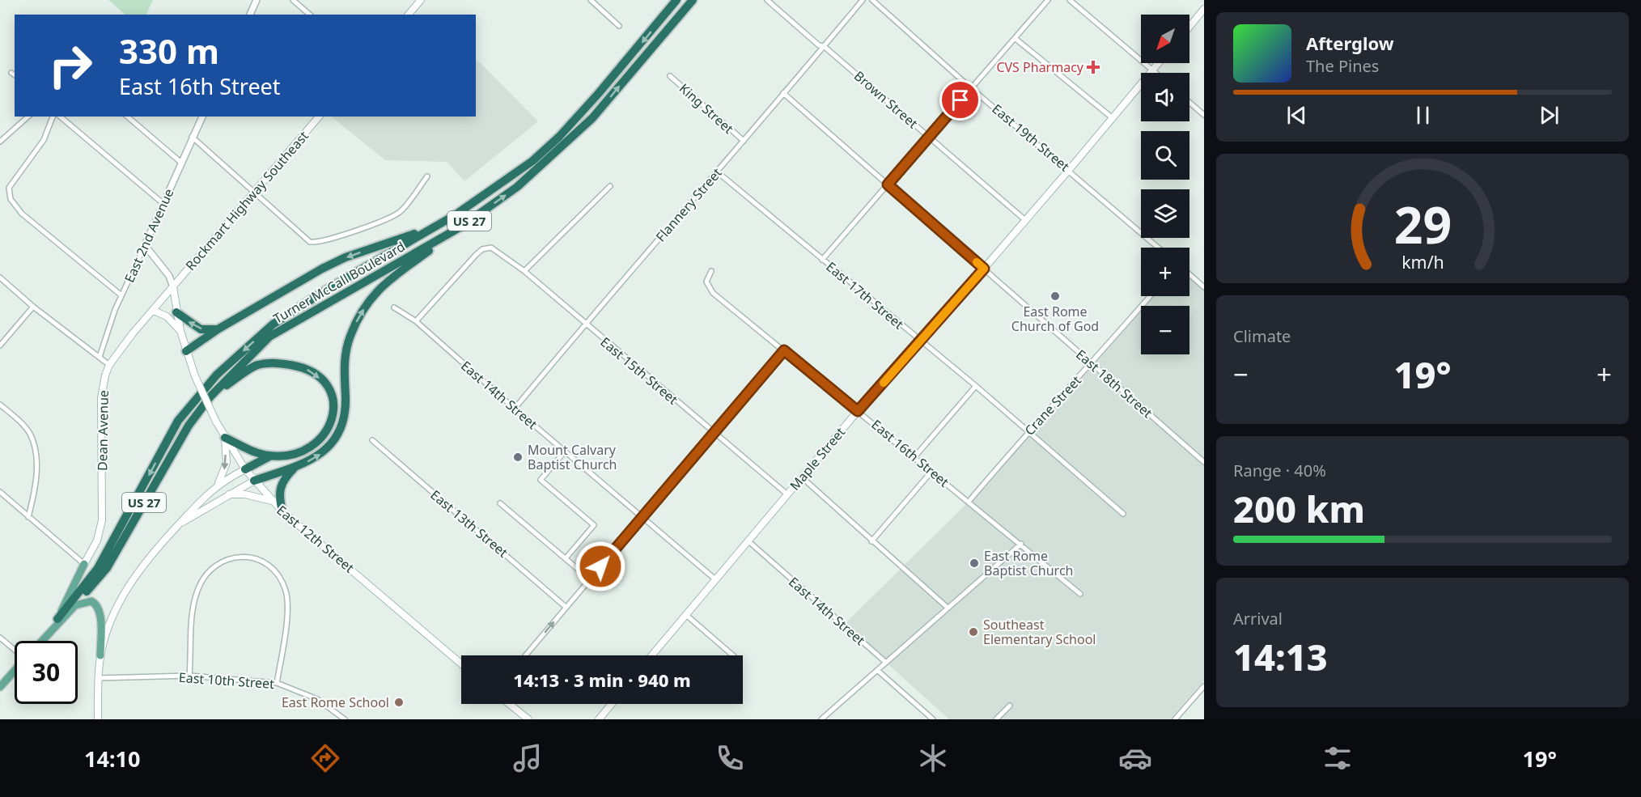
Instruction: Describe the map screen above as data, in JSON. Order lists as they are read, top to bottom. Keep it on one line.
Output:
{"streets":{"highway":["US 27","Turner McCall Boulevard"],"main road":["Rockmart Highway Southeast","Dean Avenue","Maple Street","East 12th Street"],"street":["Brown Street","King Street","East 19th Street","Flannery Street","East 2nd Avenue","East 17th Street","East 15th Street","East 18th Street","East 14th Street","Crane Street","East 16th Street","East 13th Street","East 10th Street"]},"crossings":[["Brown Street","Flannery Street"],["Brown Street","Maple Street"],["King Street","Flannery Street"],["East 19th Street","Maple Street"],["Rockmart Highway Southeast","Dean Avenue"],["Rockmart Highway Southeast","East 12th Street"],["Flannery Street","East 17th Street"],["Flannery Street","East 15th Street"],["Flannery Street","East 18th Street"],["Flannery Street","East 14th Street"],["East 2nd Avenue","East 12th Street"],["East 17th Street","Crane Street"],["East 17th Street","Maple Street"],["East 15th Street","East 14th Street"],["East 15th Street","Maple Street"],["East 18th Street","Crane Street"],["East 18th Street","Maple Street"],["East 14th Street","Maple Street"],["Crane Street","East 16th Street"],["Dean Avenue","East 12th Street"],["East 16th Street","Maple Street"]],"places":{"health":["CVS Pharmacy"],"other":["East Rome Church of God","Mount Calvary Baptist Church","East Rome Baptist Church","Southeast Elementary School","East Rome School"]},"north":"bottom left","page":{"map_buttons":["+","−"],"turn":["330 m","East 16th Street"],"song":["Afterglow","The Pines"],"tile":["Climate",["Range · 40%","200 km"],["Arrival","14:13"]],"heat":["−","19°","+"],"limit":"30","trip":"14:13 · 3 min · 940 m","tabs":["14:10","19°"],"gauge":["29","km/h"]}}
